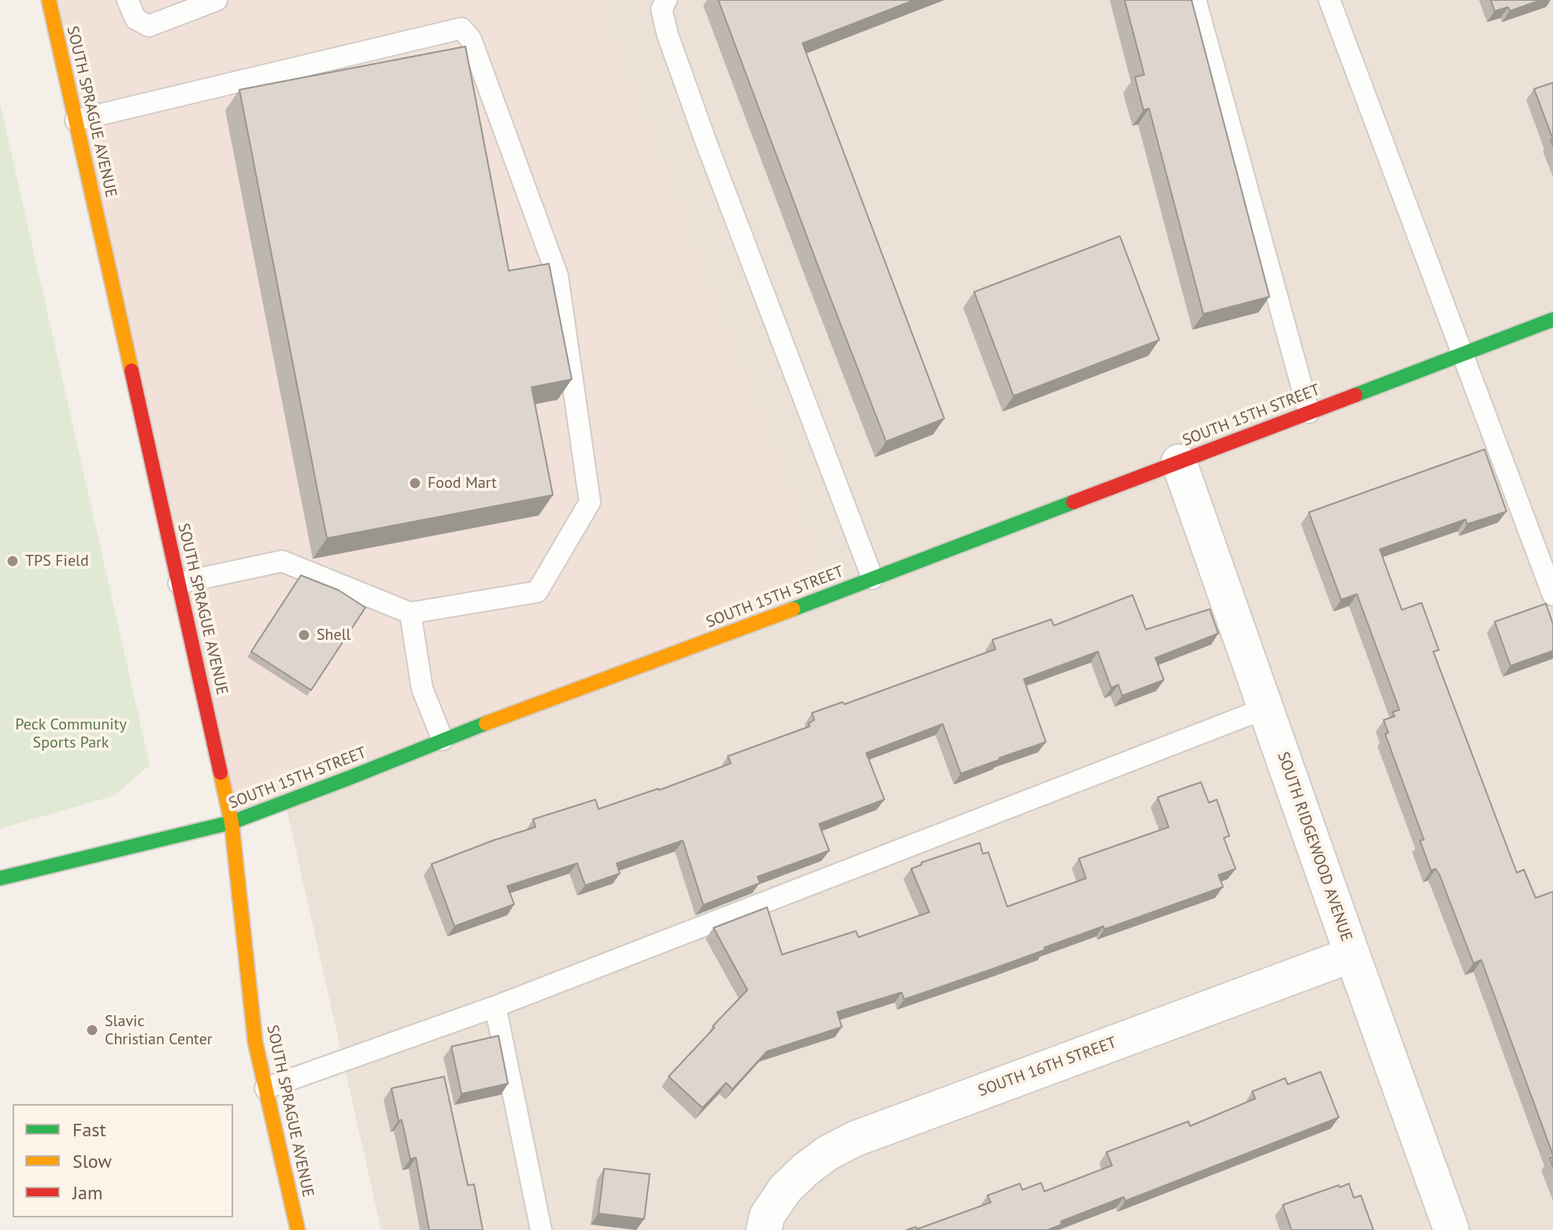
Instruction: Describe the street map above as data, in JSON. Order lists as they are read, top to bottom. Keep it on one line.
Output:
{"streets":{"street":["SOUTH SPRAGUE AVENUE","SOUTH 15TH STREET","SOUTH RIDGEWOOD AVENUE","SOUTH 16TH STREET"]},"crossings":[["SOUTH SPRAGUE AVENUE","SOUTH 15TH STREET"],["SOUTH 15TH STREET","SOUTH RIDGEWOOD AVENUE"],["SOUTH RIDGEWOOD AVENUE","SOUTH 16TH STREET"]],"parks":["Peck Community Sports Park"],"places":["Food Mart","TPS Field","Shell","Slavic Christian Center"],"legend":["Fast","Slow","Jam"]}
